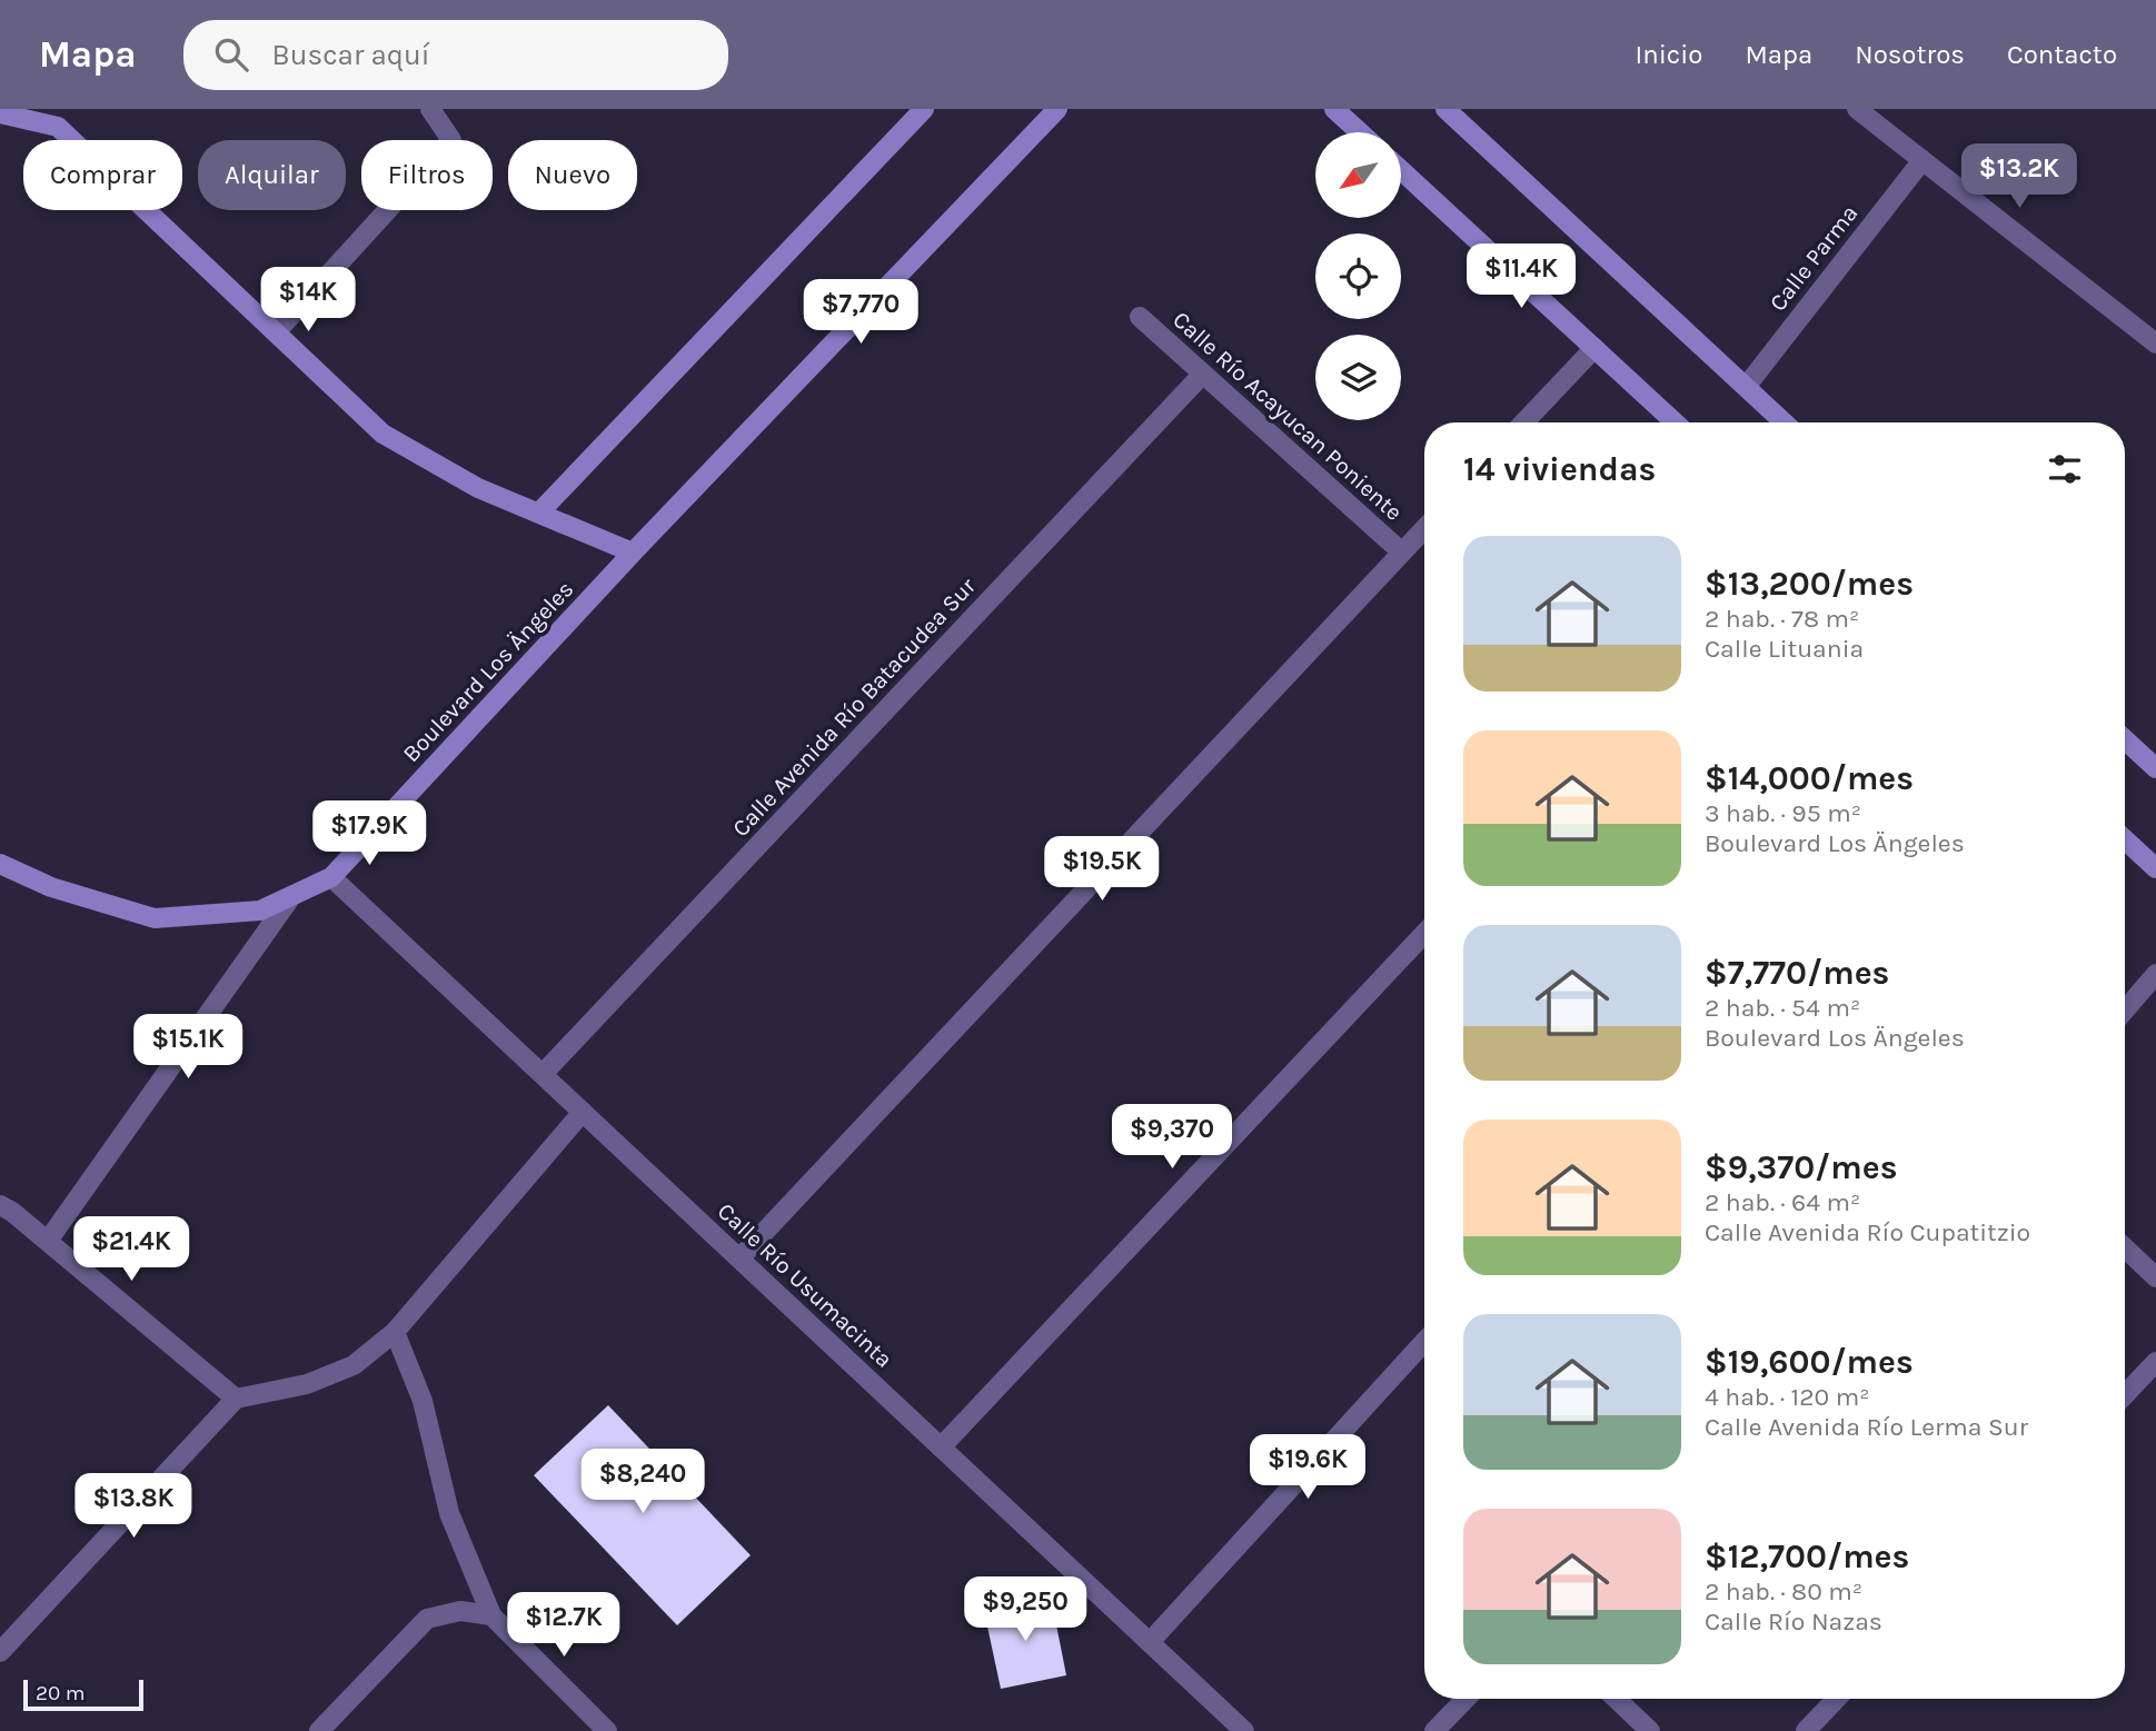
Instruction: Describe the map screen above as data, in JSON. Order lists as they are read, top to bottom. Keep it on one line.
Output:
{"streets":{"street":["Calle Parma","Calle Río Acayucan Poniente","Boulevard Los Ängeles","Calle Avenida Río Batacudea Sur","Calle Río Usumacinta"]},"crossings":[["Calle Río Acayucan Poniente","Calle Avenida Río Batacudea Sur"],["Boulevard Los Ängeles","Calle Río Usumacinta"],["Calle Avenida Río Batacudea Sur","Calle Río Usumacinta"]],"scale_bar":"20 m","north":"bottom left","page":{"header":"Mapa","search":"Buscar aquí","nav":["Inicio","Mapa","Nosotros","Contacto"],"chip":["Comprar","Alquilar","Filtros","Nuevo"],"price":["$13.2K","$11.4K","$14K","$7,770","$17.9K","$19.5K","$15.1K","$9,370","$21.4K","$19.6K","$8,240","$13.8K","$9,250","$12.7K"],"heading":"14 viviendas","list":[{"name":"$13,200/mes","note":"2 hab. · 78 m² · Calle Lituania"},{"name":"$14,000/mes","note":"3 hab. · 95 m² · Boulevard Los Ängeles"},{"name":"$7,770/mes","note":"2 hab. · 54 m² · Boulevard Los Ängeles"},{"name":"$9,370/mes","note":"2 hab. · 64 m² · Calle Avenida Río Cupatitzio"},{"name":"$19,600/mes","note":"4 hab. · 120 m² · Calle Avenida Río Lerma Sur"},{"name":"$12,700/mes","note":"2 hab. · 80 m² · Calle Río Nazas"}],"scale":"20 m"}}
